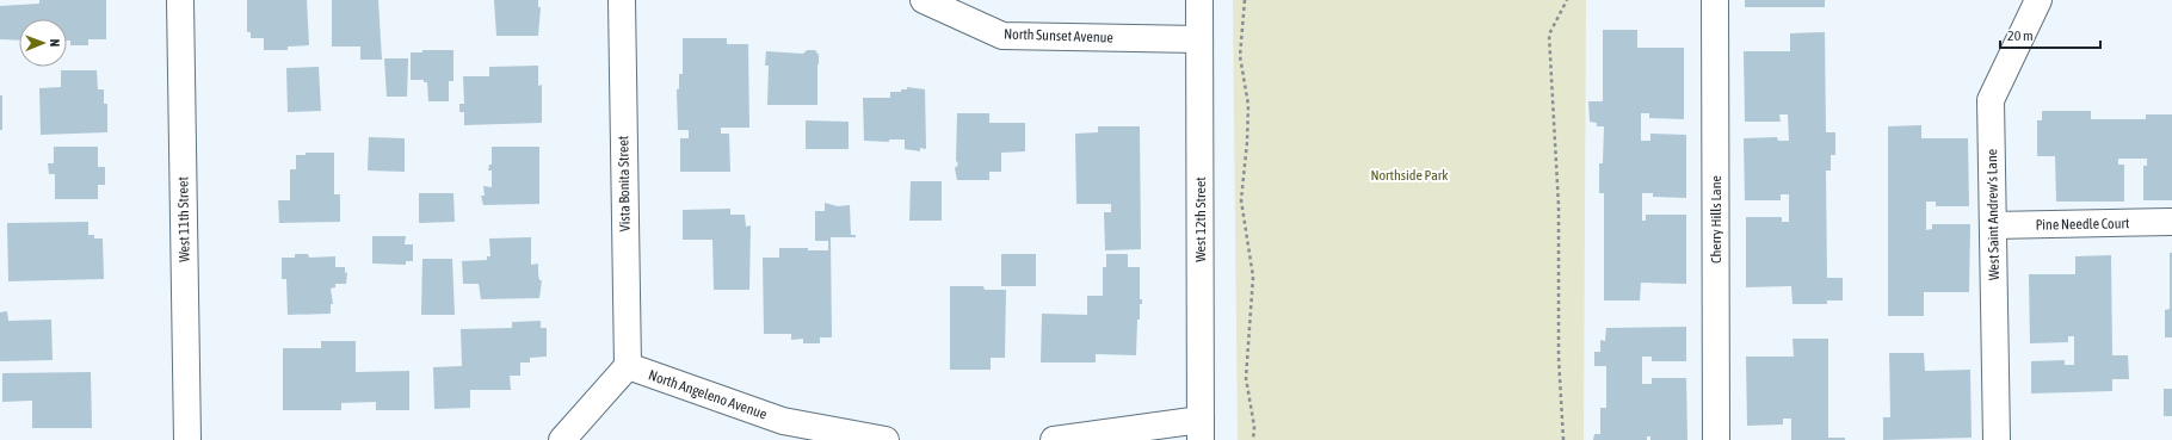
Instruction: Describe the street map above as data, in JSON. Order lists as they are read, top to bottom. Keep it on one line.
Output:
{"streets":{"street":["North Sunset Avenue","Vista Bonita Street","West Saint Andrew's Lane","West 11th Street","West 12th Street","Cherry Hills Lane","Pine Needle Court","North Angeleno Avenue"]},"crossings":[["North Sunset Avenue","West 12th Street"],["Vista Bonita Street","North Angeleno Avenue"],["West Saint Andrew's Lane","Pine Needle Court"]],"parks":["Northside Park"],"scale_bar":"20 m","north":"right"}
